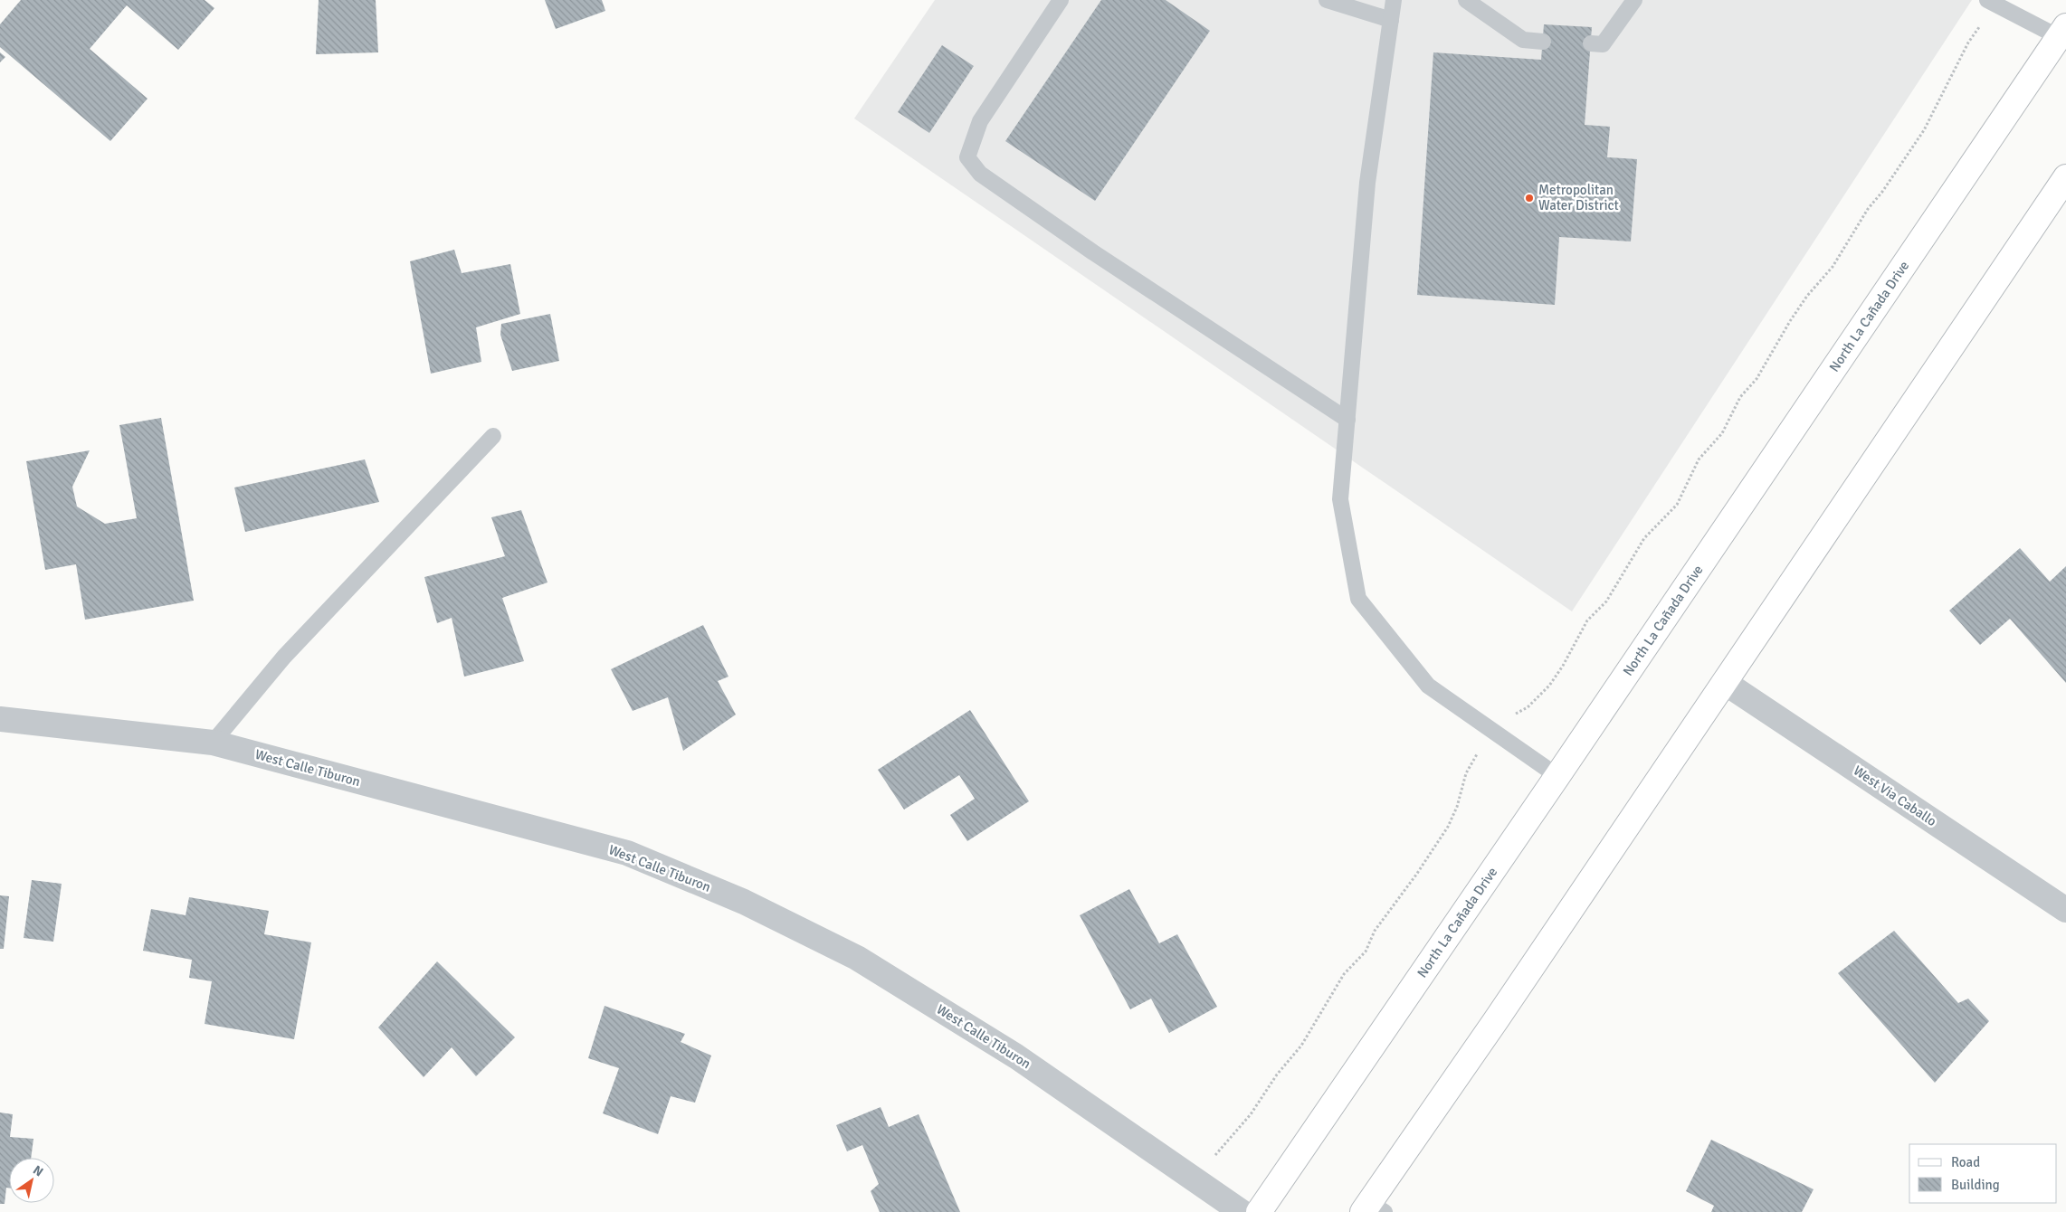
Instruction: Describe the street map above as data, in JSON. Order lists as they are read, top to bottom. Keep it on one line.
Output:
{"streets":{"main road":["North La Cañada Drive"],"street":["West Calle Tiburon","West Via Caballo"]},"places":["Metropolitan Water District"],"legend":["Road","Building"],"north":"top right"}
